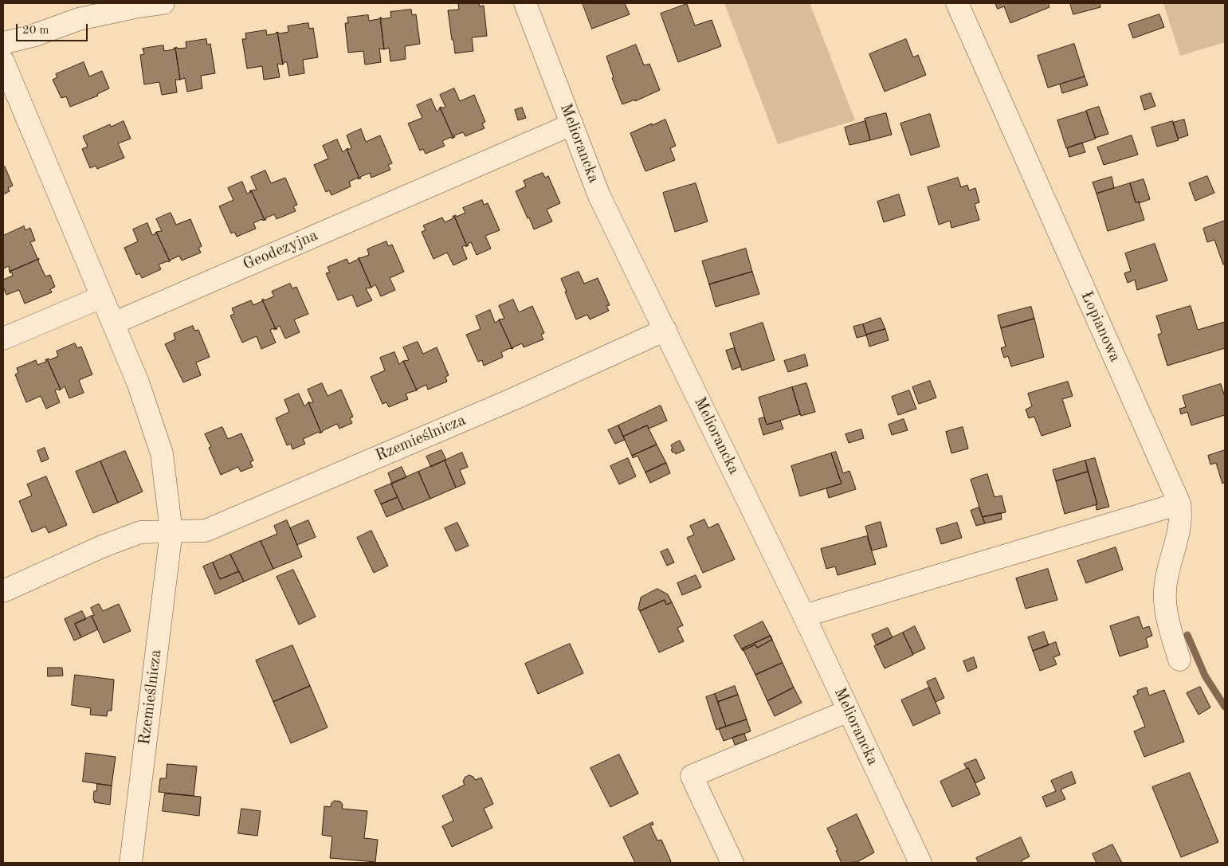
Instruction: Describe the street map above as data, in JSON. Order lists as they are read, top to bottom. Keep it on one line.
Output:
{"streets":{"street":["Meliorancka","Geodezyjna","Łopianowa","Rzemieślnicza"]},"crossings":[["Meliorancka","Geodezyjna"],["Meliorancka","Rzemieślnicza"]],"scale_bar":"20 m"}
